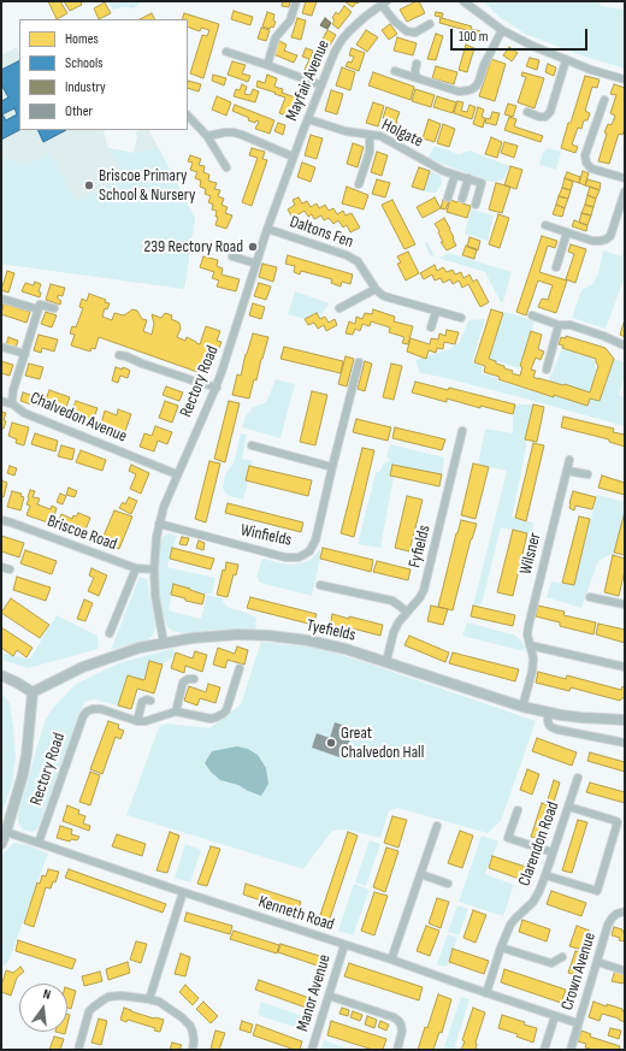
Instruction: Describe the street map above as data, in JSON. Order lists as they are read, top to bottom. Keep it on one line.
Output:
{"streets":{"street":["Mayfair Avenue","Holgate","Daltons Fen","Rectory Road","Chalvedon Avenue","Briscoe Road","Winfields","Fyfields","Wilsner","Tyefields","Clarendon Road","Kenneth Road","Crown Avenue","Manor Avenue"]},"crossings":[["Mayfair Avenue","Holgate"],["Mayfair Avenue","Rectory Road"],["Daltons Fen","Rectory Road"],["Rectory Road","Chalvedon Avenue"],["Rectory Road","Briscoe Road"],["Rectory Road","Winfields"],["Rectory Road","Tyefields"],["Rectory Road","Kenneth Road"],["Fyfields","Tyefields"],["Wilsner","Tyefields"],["Clarendon Road","Kenneth Road"],["Kenneth Road","Crown Avenue"],["Kenneth Road","Manor Avenue"]],"places":["Briscoe Primary School & Nursery","239 Rectory Road","Great Chalvedon Hall"],"legend":["Homes","Schools","Industry","Other"],"scale_bar":"100 m","north":"top"}
